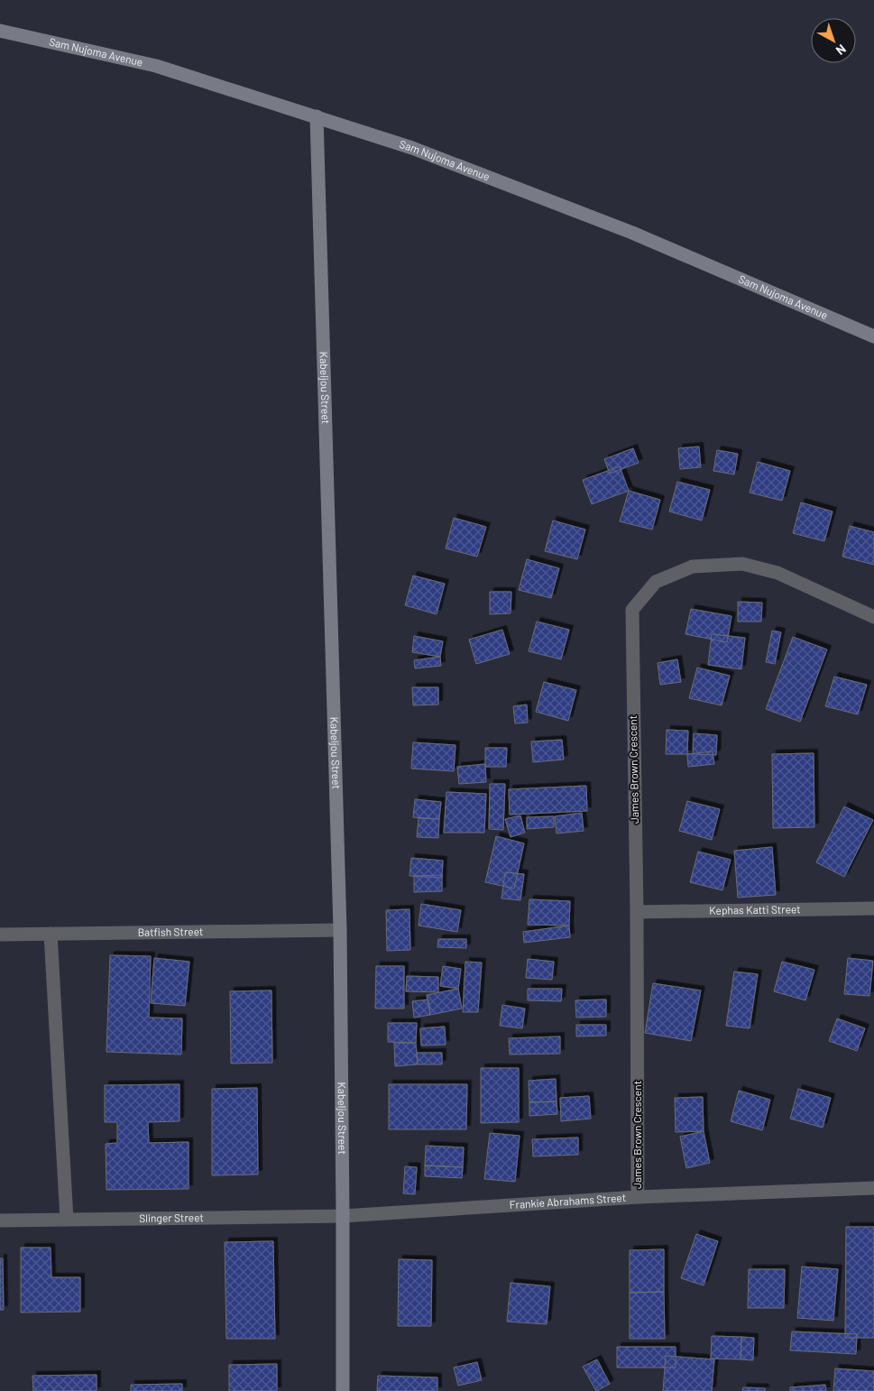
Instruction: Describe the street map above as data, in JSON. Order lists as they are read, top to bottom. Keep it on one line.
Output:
{"streets":{"street":["Sam Nujoma Avenue","Kabeljou Street","James Brown Crescent","Kephas Katti Street","Batfish Street","Frankie Abrahams Street","Slinger Street"]},"crossings":[["Sam Nujoma Avenue","Kabeljou Street"],["Kabeljou Street","Batfish Street"],["Kabeljou Street","Frankie Abrahams Street"],["Kabeljou Street","Slinger Street"],["James Brown Crescent","Kephas Katti Street"],["James Brown Crescent","Frankie Abrahams Street"],["Frankie Abrahams Street","Slinger Street"]],"north":"bottom right"}
